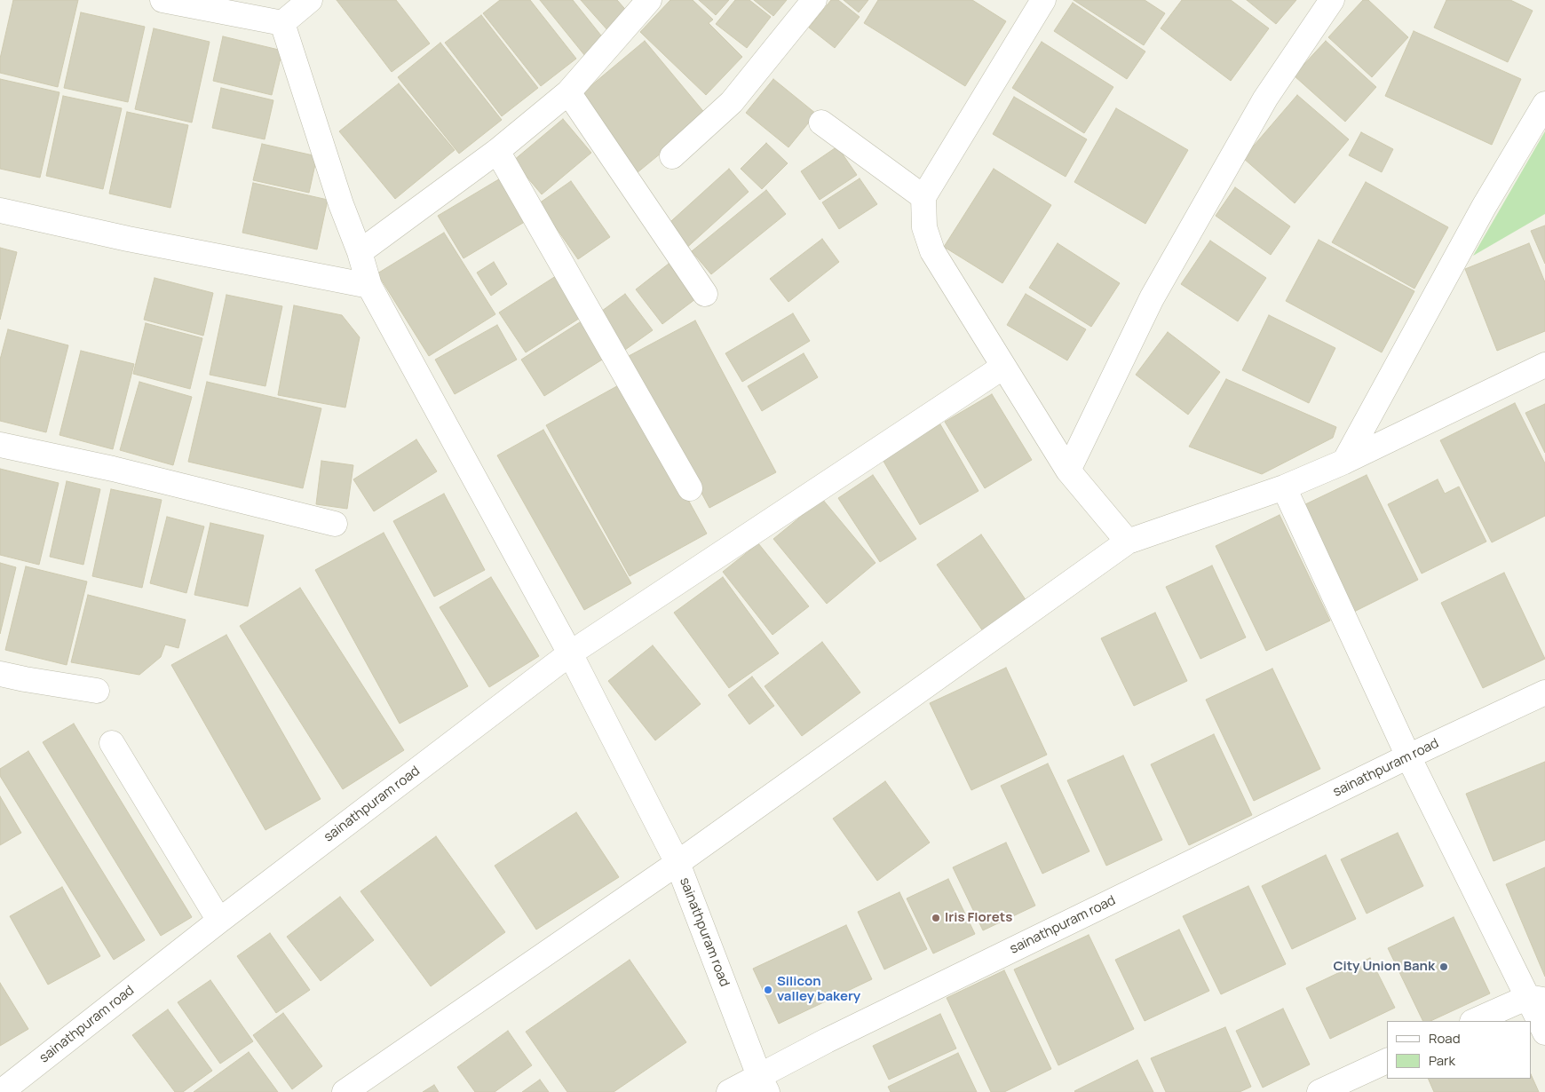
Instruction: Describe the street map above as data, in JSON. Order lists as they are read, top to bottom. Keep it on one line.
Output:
{"streets":{"street":["sainathpuram road"]},"places":["Iris Florets","City Union Bank","Silicon valley bakery"],"legend":["Road","Park"]}
